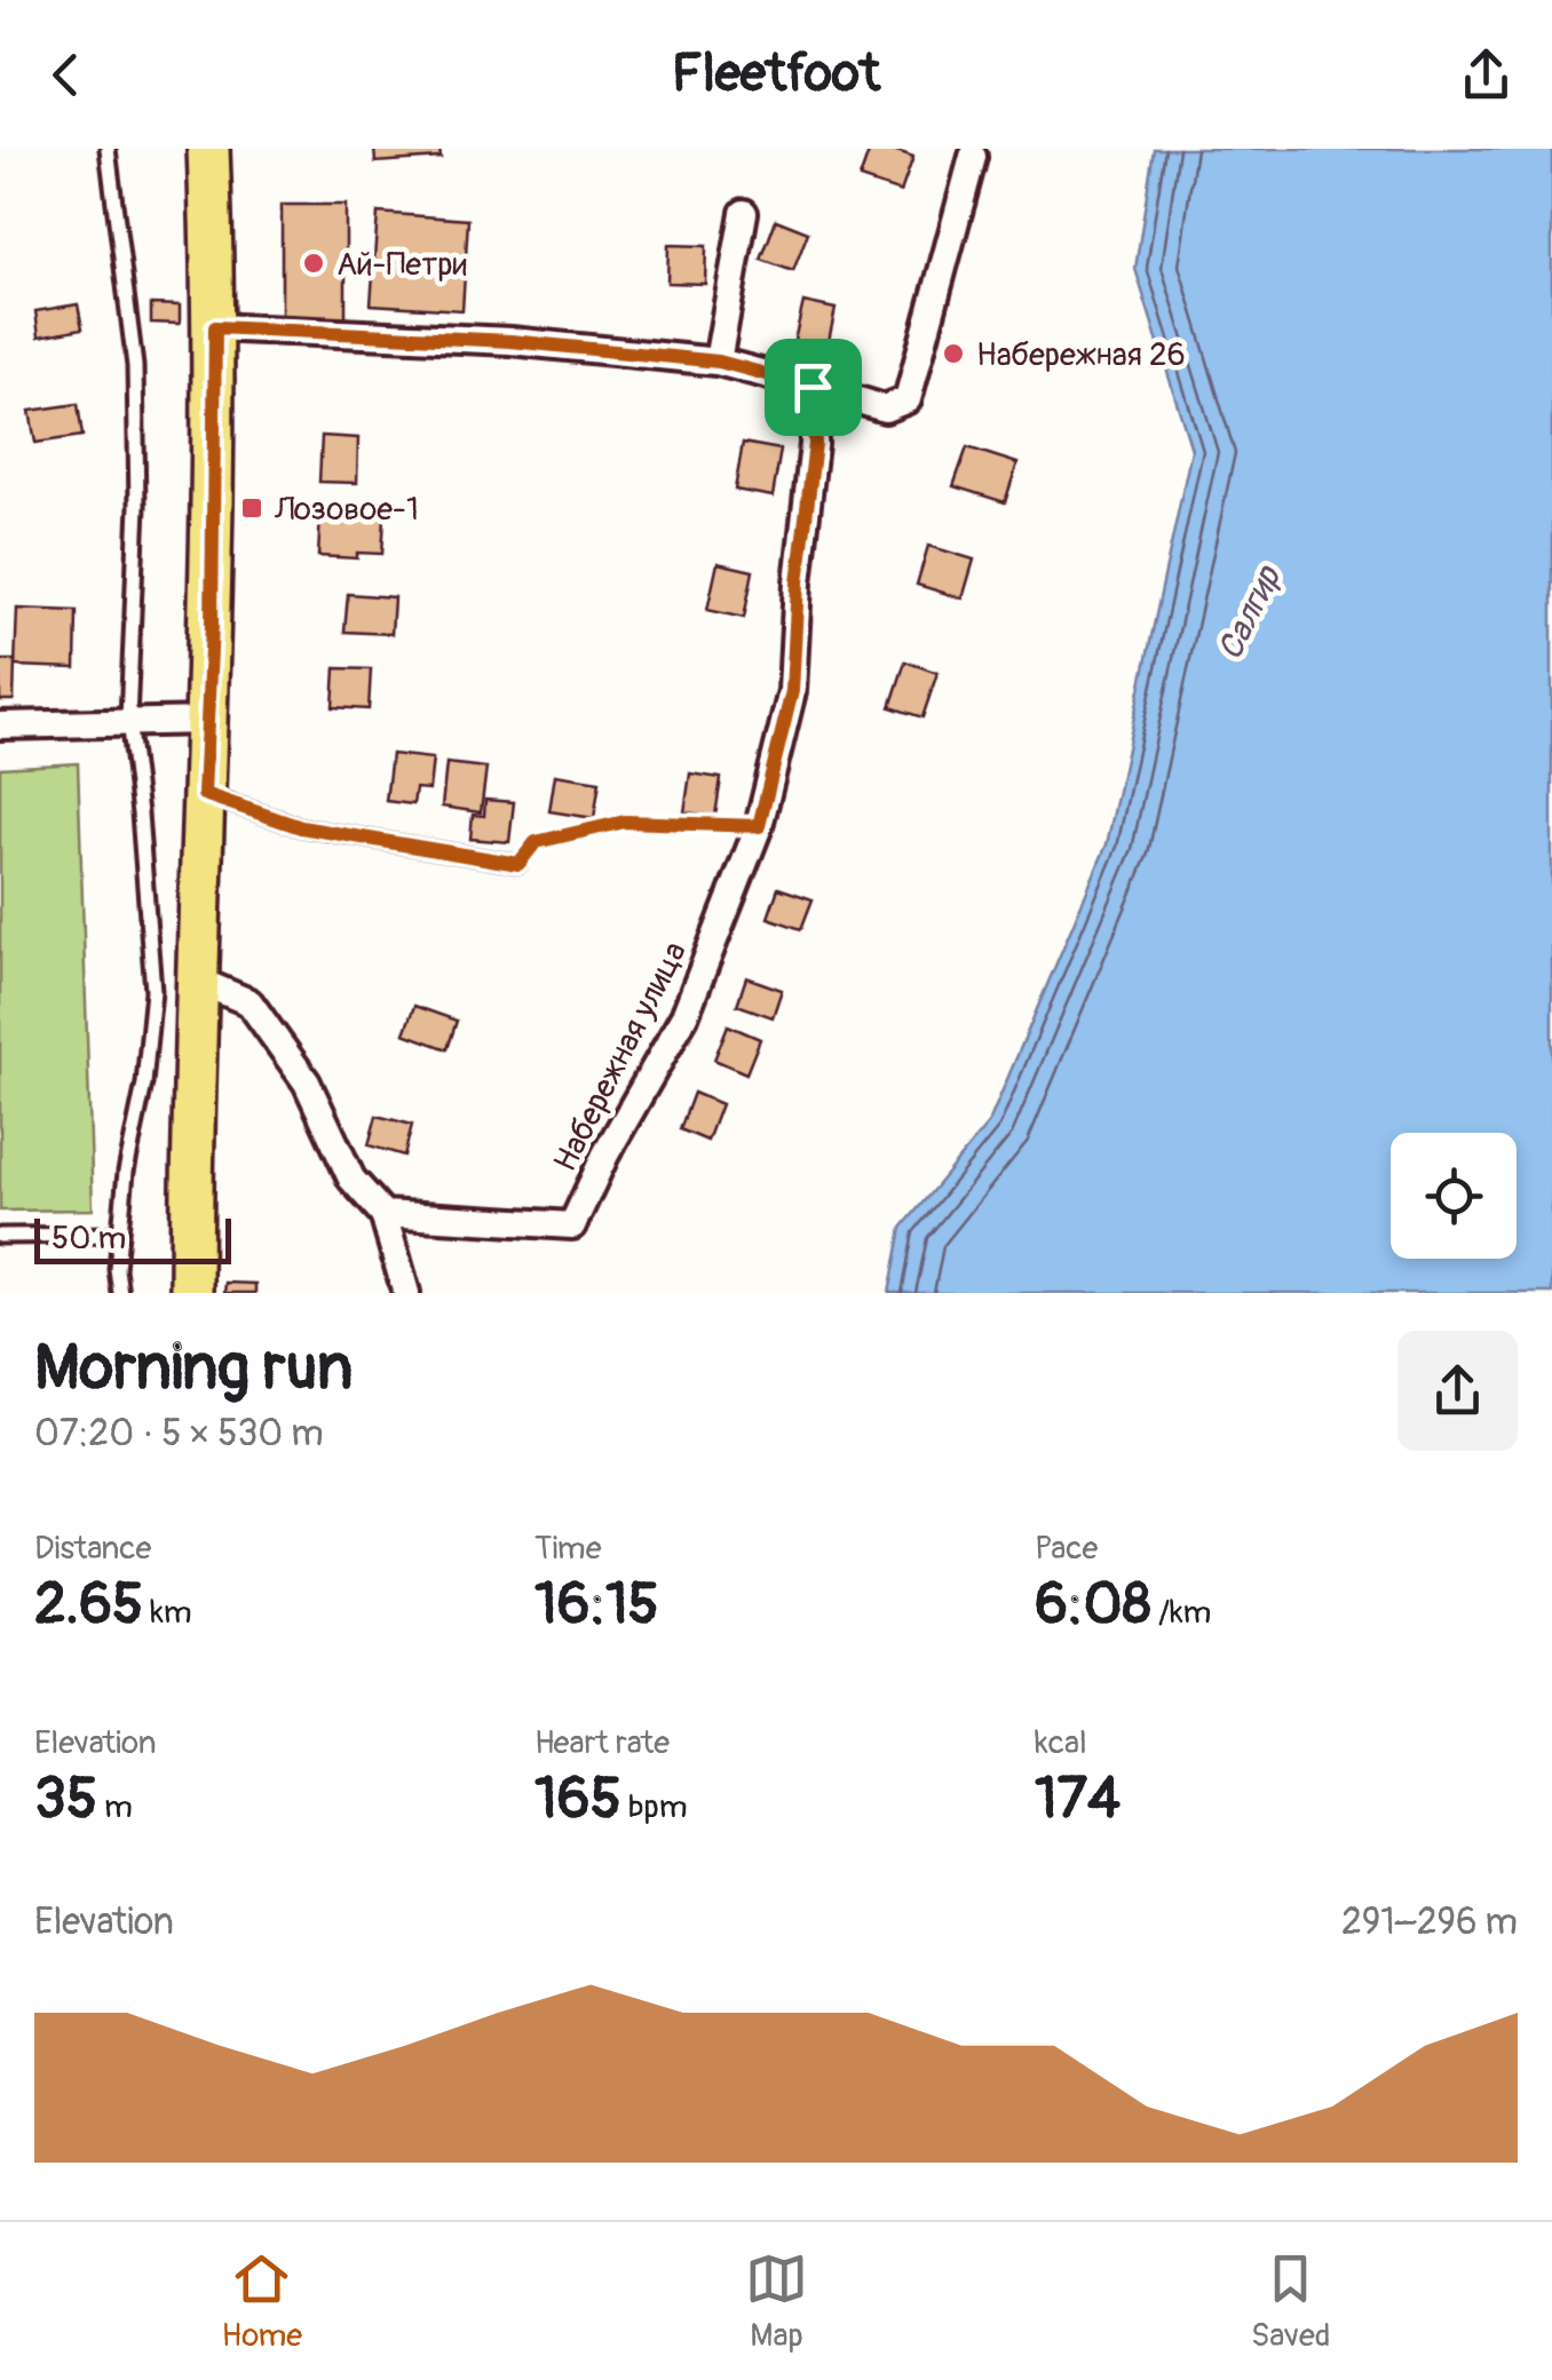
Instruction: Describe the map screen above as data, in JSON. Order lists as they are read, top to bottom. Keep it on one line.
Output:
{"streets":{"street":["Набережная улица"]},"water":["Салгир"],"places":{"other":["Ай-Петри","Набережная 26"],"transit":["Лозовое-1"]},"scale_bar":"50 m","page":{"header":"Fleetfoot","scale":"50 m","heading":["Morning run","07:20 · 5 × 530 m"],"stats":[["Distance","2.65 km"],["Time","16:15"],["Pace","6:08 /km"],["Elevation","35 m"],["Heart rate","165 bpm"],["kcal","174"]],"chart":["Elevation","291–296 m"],"tabs":["Home","Map","Saved"]}}
